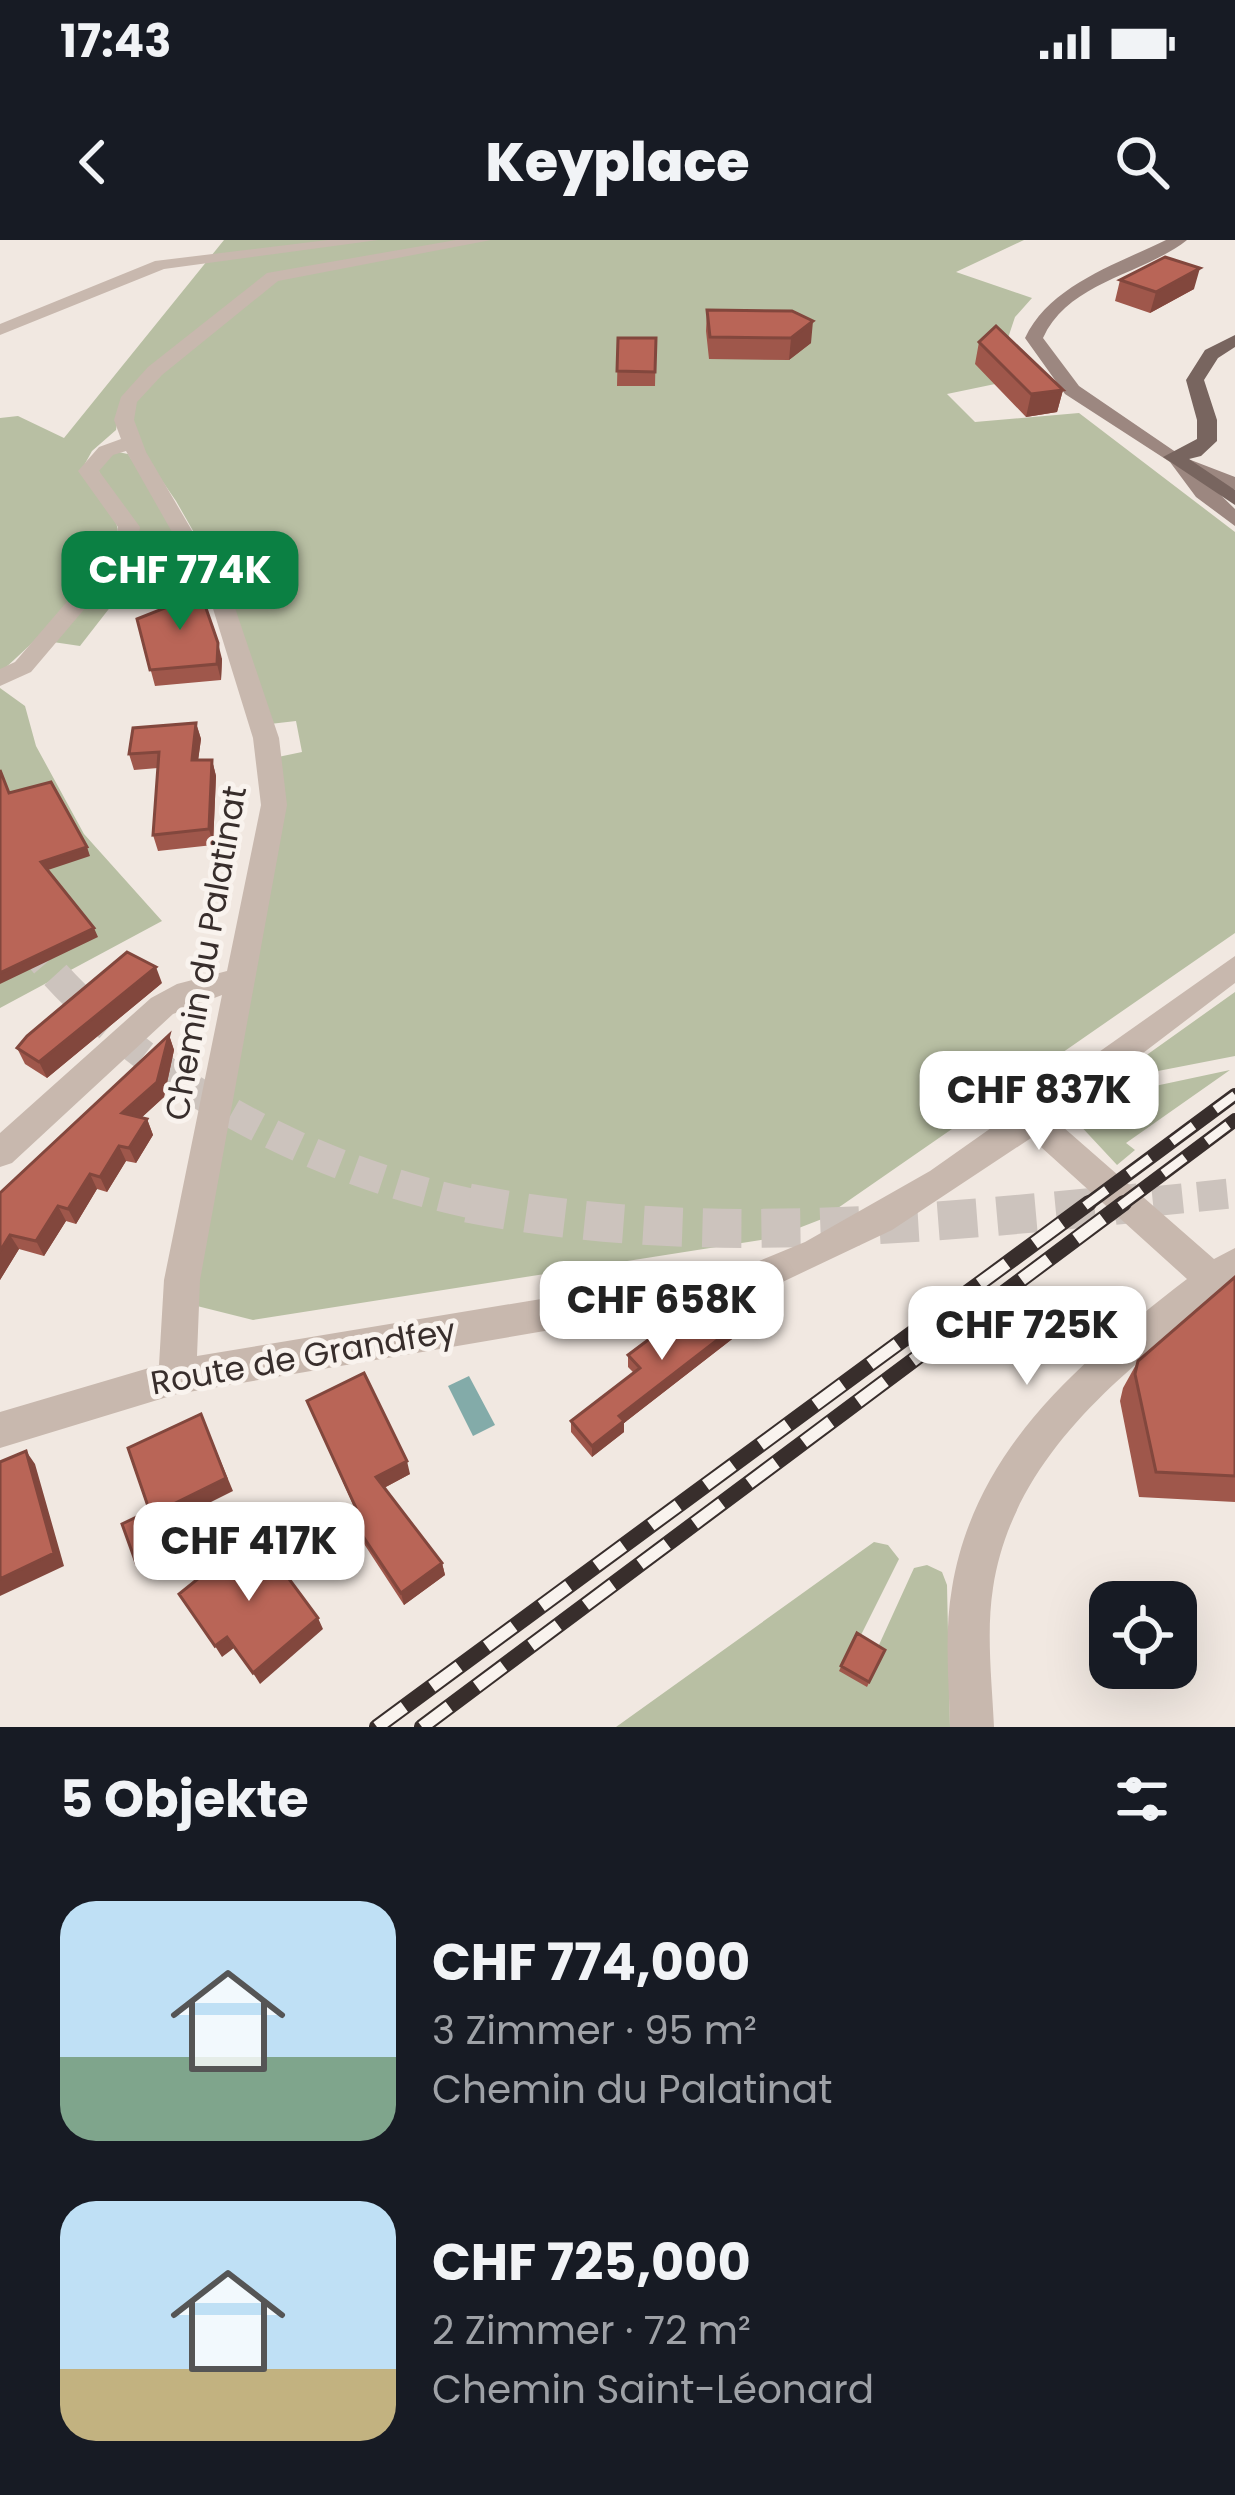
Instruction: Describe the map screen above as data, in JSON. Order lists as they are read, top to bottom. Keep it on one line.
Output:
{"streets":{"street":["Chemin du Palatinat","Route de Grandfey"]},"crossings":[["Chemin du Palatinat","Route de Grandfey"]],"page":{"status":"17:43","header":"Keyplace","price":["CHF 774K","CHF 837K","CHF 658K","CHF 725K","CHF 417K"],"heading":"5 Objekte","list":[{"name":"CHF 774,000","note":"3 Zimmer · 95 m² · Chemin du Palatinat"},{"name":"CHF 725,000","note":"2 Zimmer · 72 m² · Chemin Saint-Léonard"}]}}
